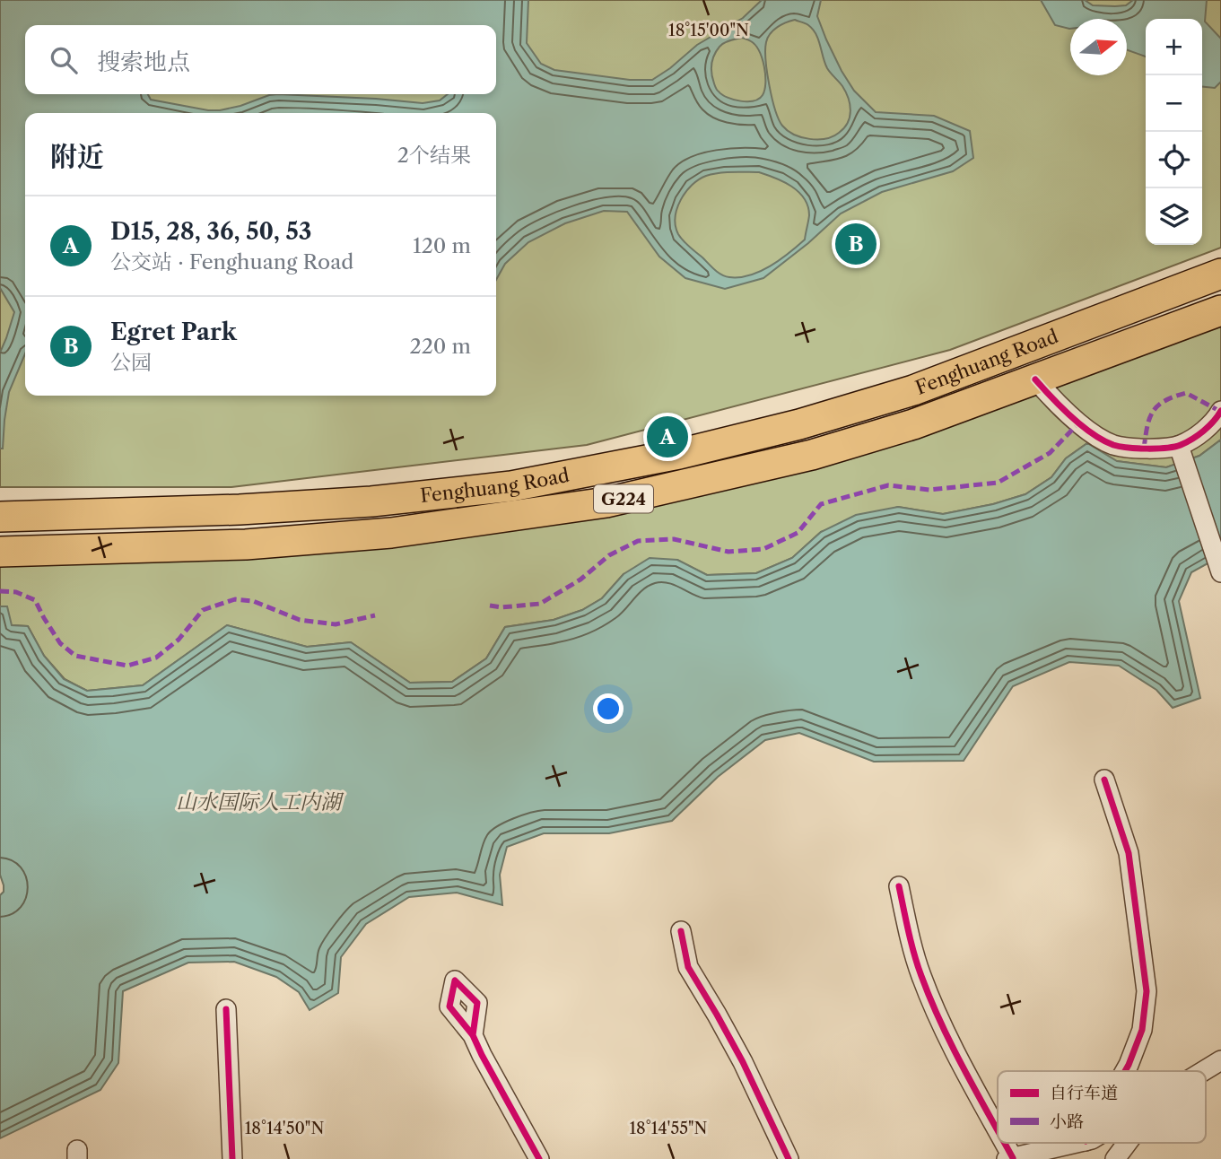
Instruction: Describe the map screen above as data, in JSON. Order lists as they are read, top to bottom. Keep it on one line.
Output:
{"streets":{"highway":["Fenghuang Road","G224"]},"water":["山水国际人工内湖"],"legend":["自行车道","小路"],"north":"right","page":{"map_buttons":["+","−"],"search":"搜索地点","heading":["附近","2个结果"],"list":[{"mark":"A","name":"D15, 28, 36, 50, 53","note":"公交站 · Fenghuang Road","value":"120 m"},{"mark":"B","name":"Egret Park","note":"公园","value":"220 m"}],"pins":["B","A"]},"coordinates":["18°15'00\"N","18°14'50\"N","18°14'55\"N"]}
